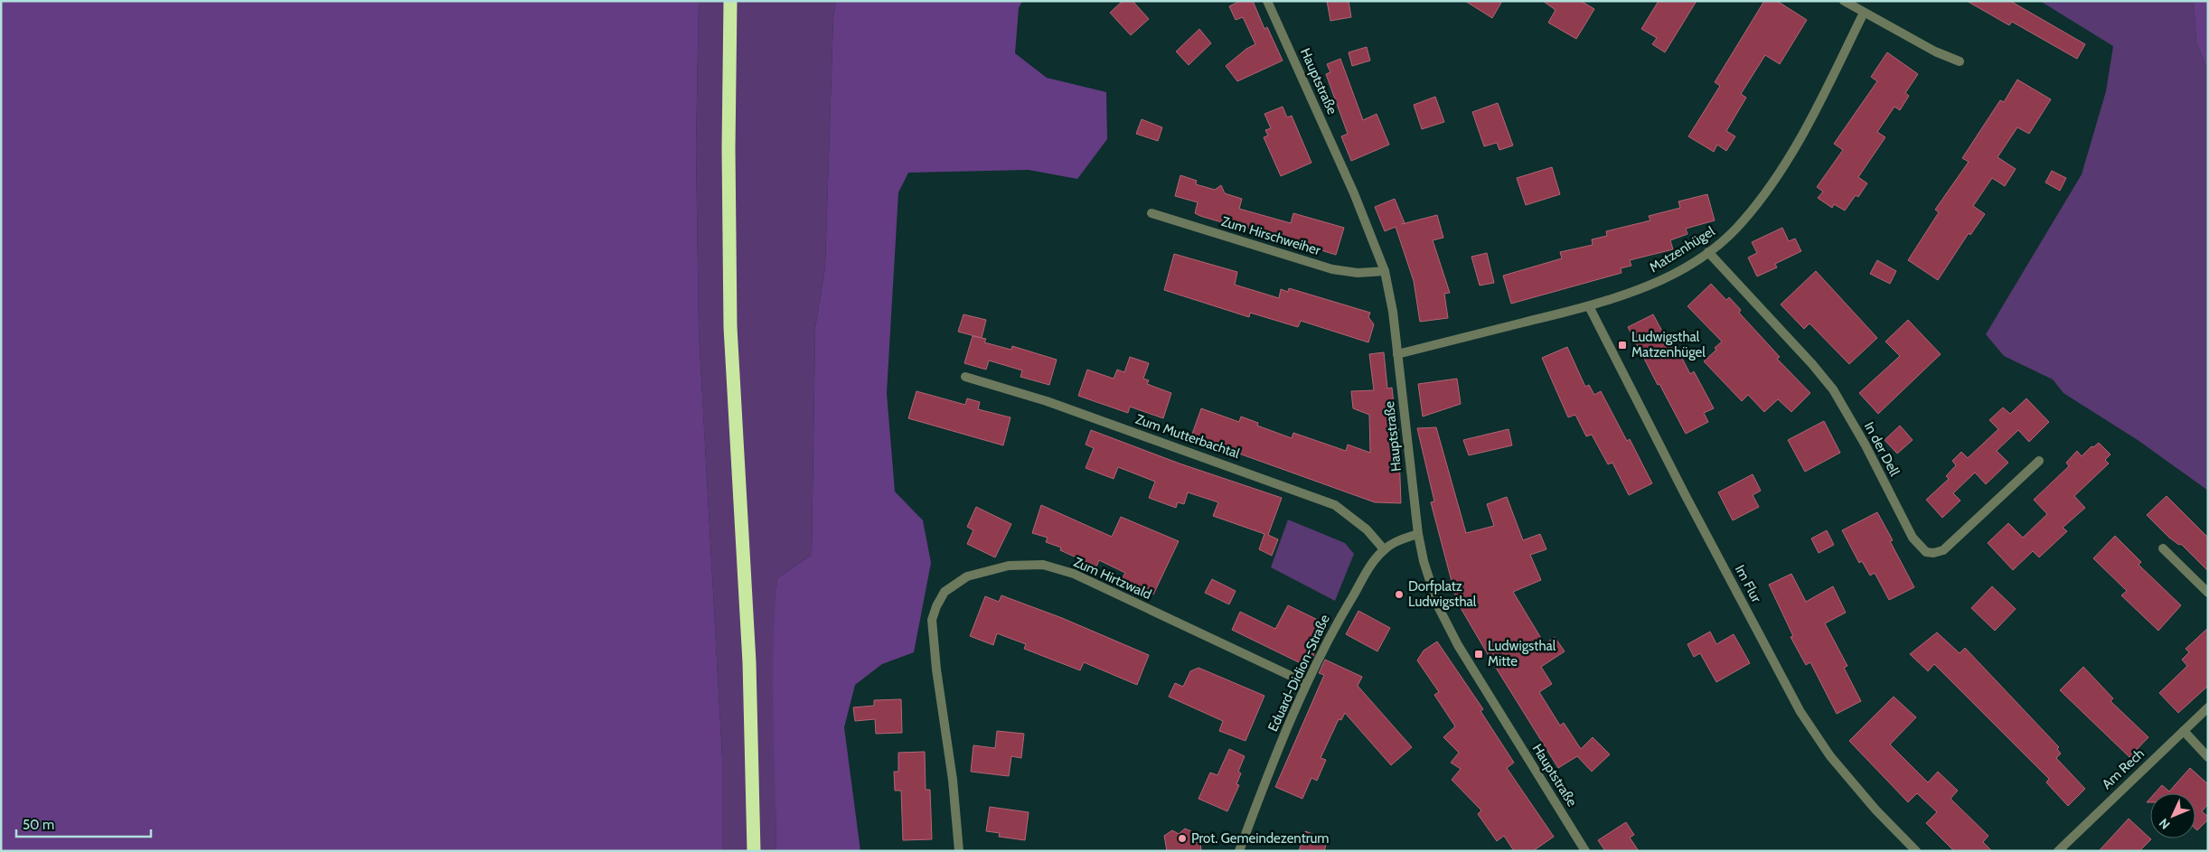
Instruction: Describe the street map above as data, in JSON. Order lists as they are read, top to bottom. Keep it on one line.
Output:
{"streets":{"street":["Hauptstraße","Zum Hirschweiher","Matzenhügel","Zum Mutterbachtal","In der Dell","Zum Hirtzwald","Im Flur","Eduard-Didion-Straße","Am Rech"]},"crossings":[["Hauptstraße","Zum Hirschweiher"],["Hauptstraße","Matzenhügel"],["Hauptstraße","Eduard-Didion-Straße"],["Matzenhügel","In der Dell"],["Matzenhügel","Im Flur"],["Zum Mutterbachtal","Eduard-Didion-Straße"],["Zum Hirtzwald","Eduard-Didion-Straße"]],"places":{"transit":["Ludwigsthal Matzenhügel","Ludwigsthal Mitte"],"other":["Dorfplatz Ludwigsthal","Prot. Gemeindezentrum"]},"scale_bar":"50 m","north":"bottom left"}
